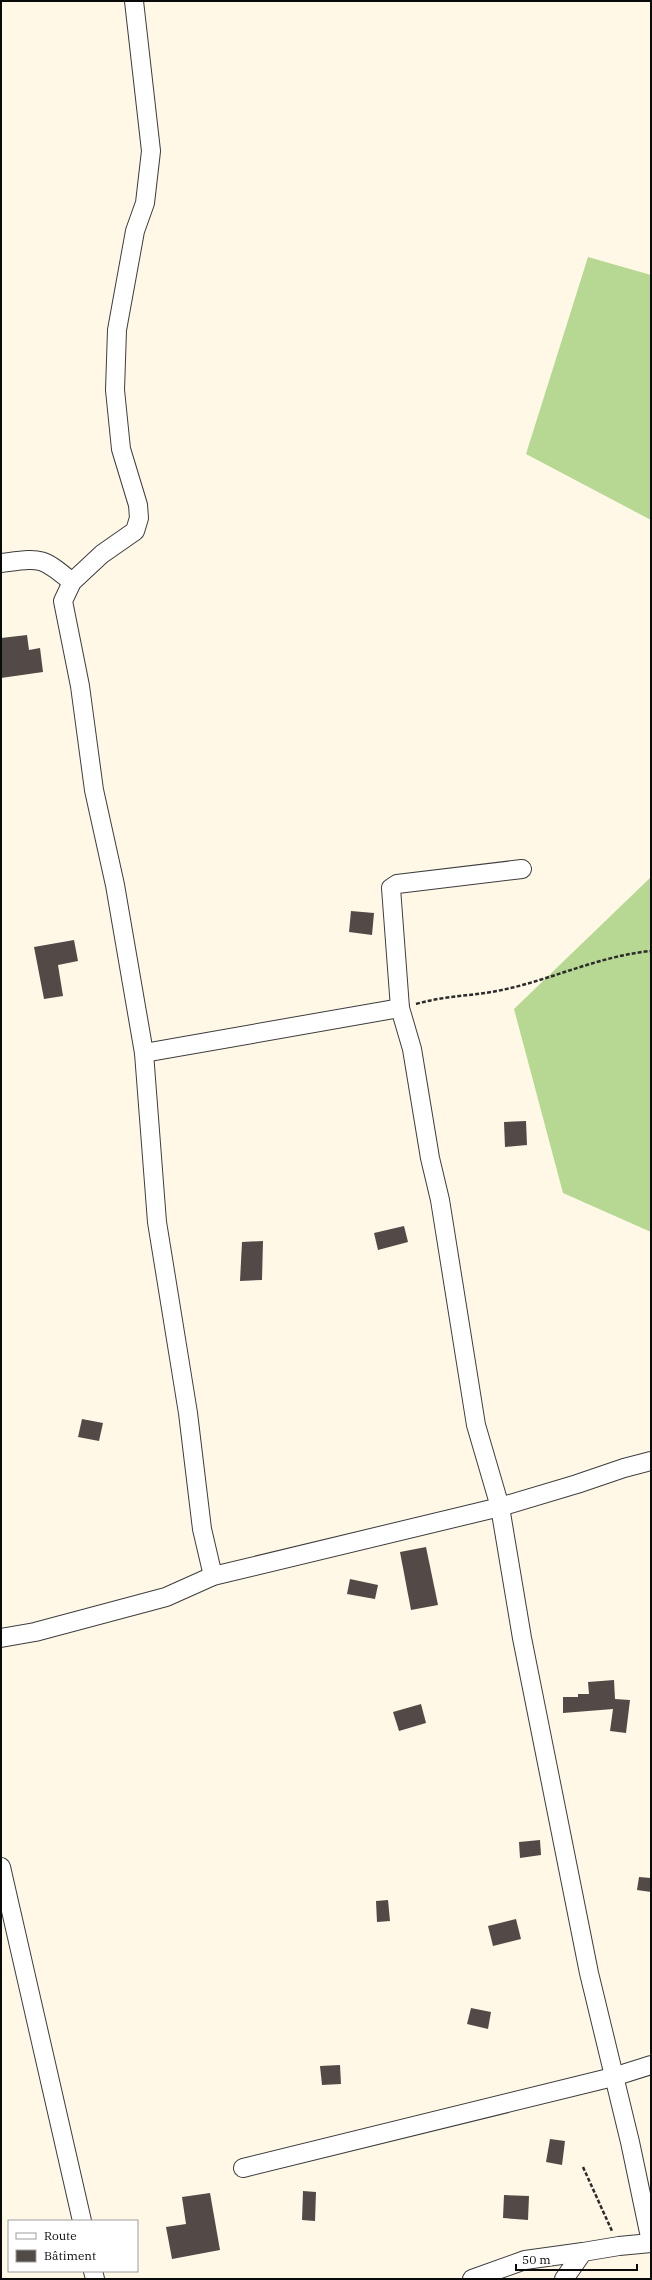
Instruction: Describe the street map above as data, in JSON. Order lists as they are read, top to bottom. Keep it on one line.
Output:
{"legend":["Route","Bâtiment"],"scale_bar":"50 m"}
